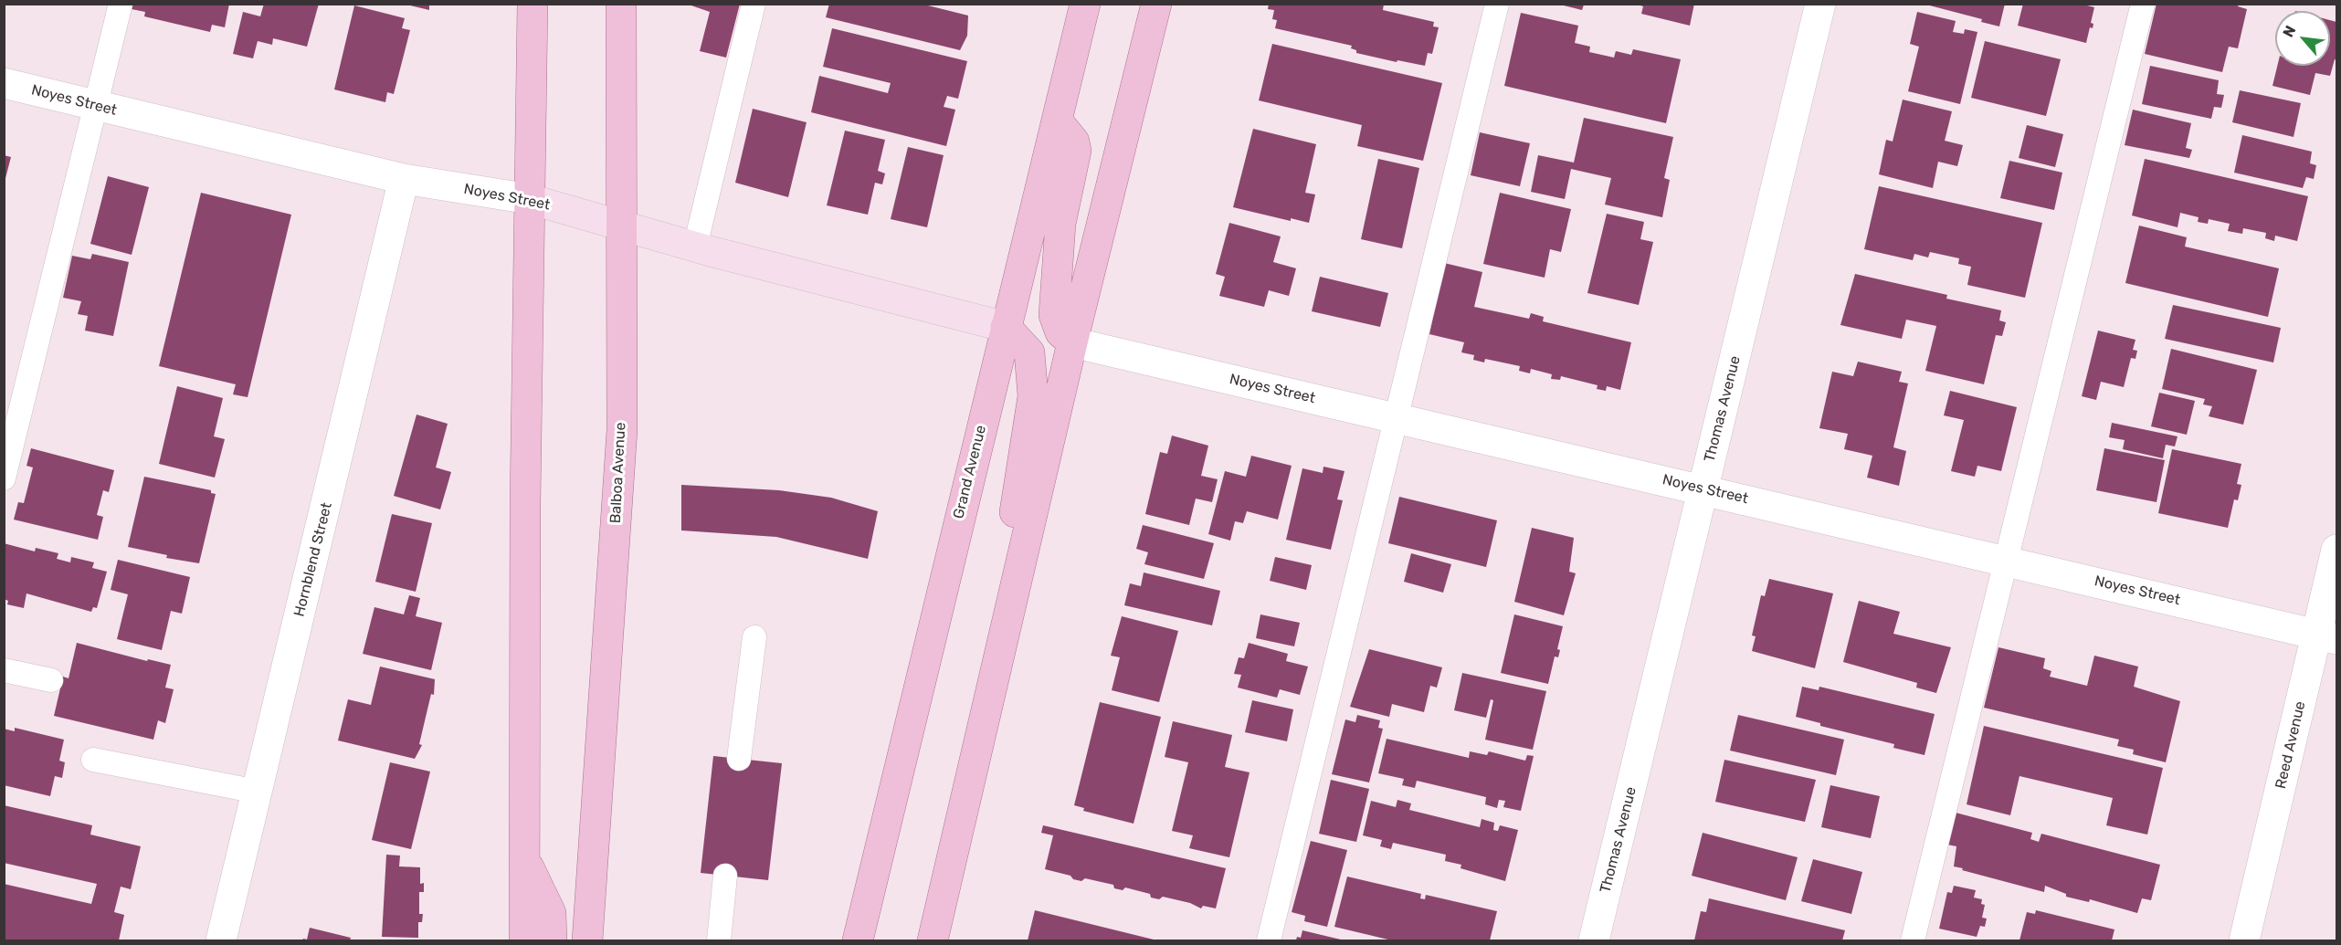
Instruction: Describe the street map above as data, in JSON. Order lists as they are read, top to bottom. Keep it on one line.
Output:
{"streets":{"main road":["Grand Avenue","Balboa Avenue"],"street":["Noyes Street","Thomas Avenue","Hornblend Street","Reed Avenue"]},"crossings":[["Noyes Street","Thomas Avenue"],["Noyes Street","Grand Avenue"],["Noyes Street","Balboa Avenue"],["Noyes Street","Hornblend Street"],["Noyes Street","Reed Avenue"]],"north":"top left"}
